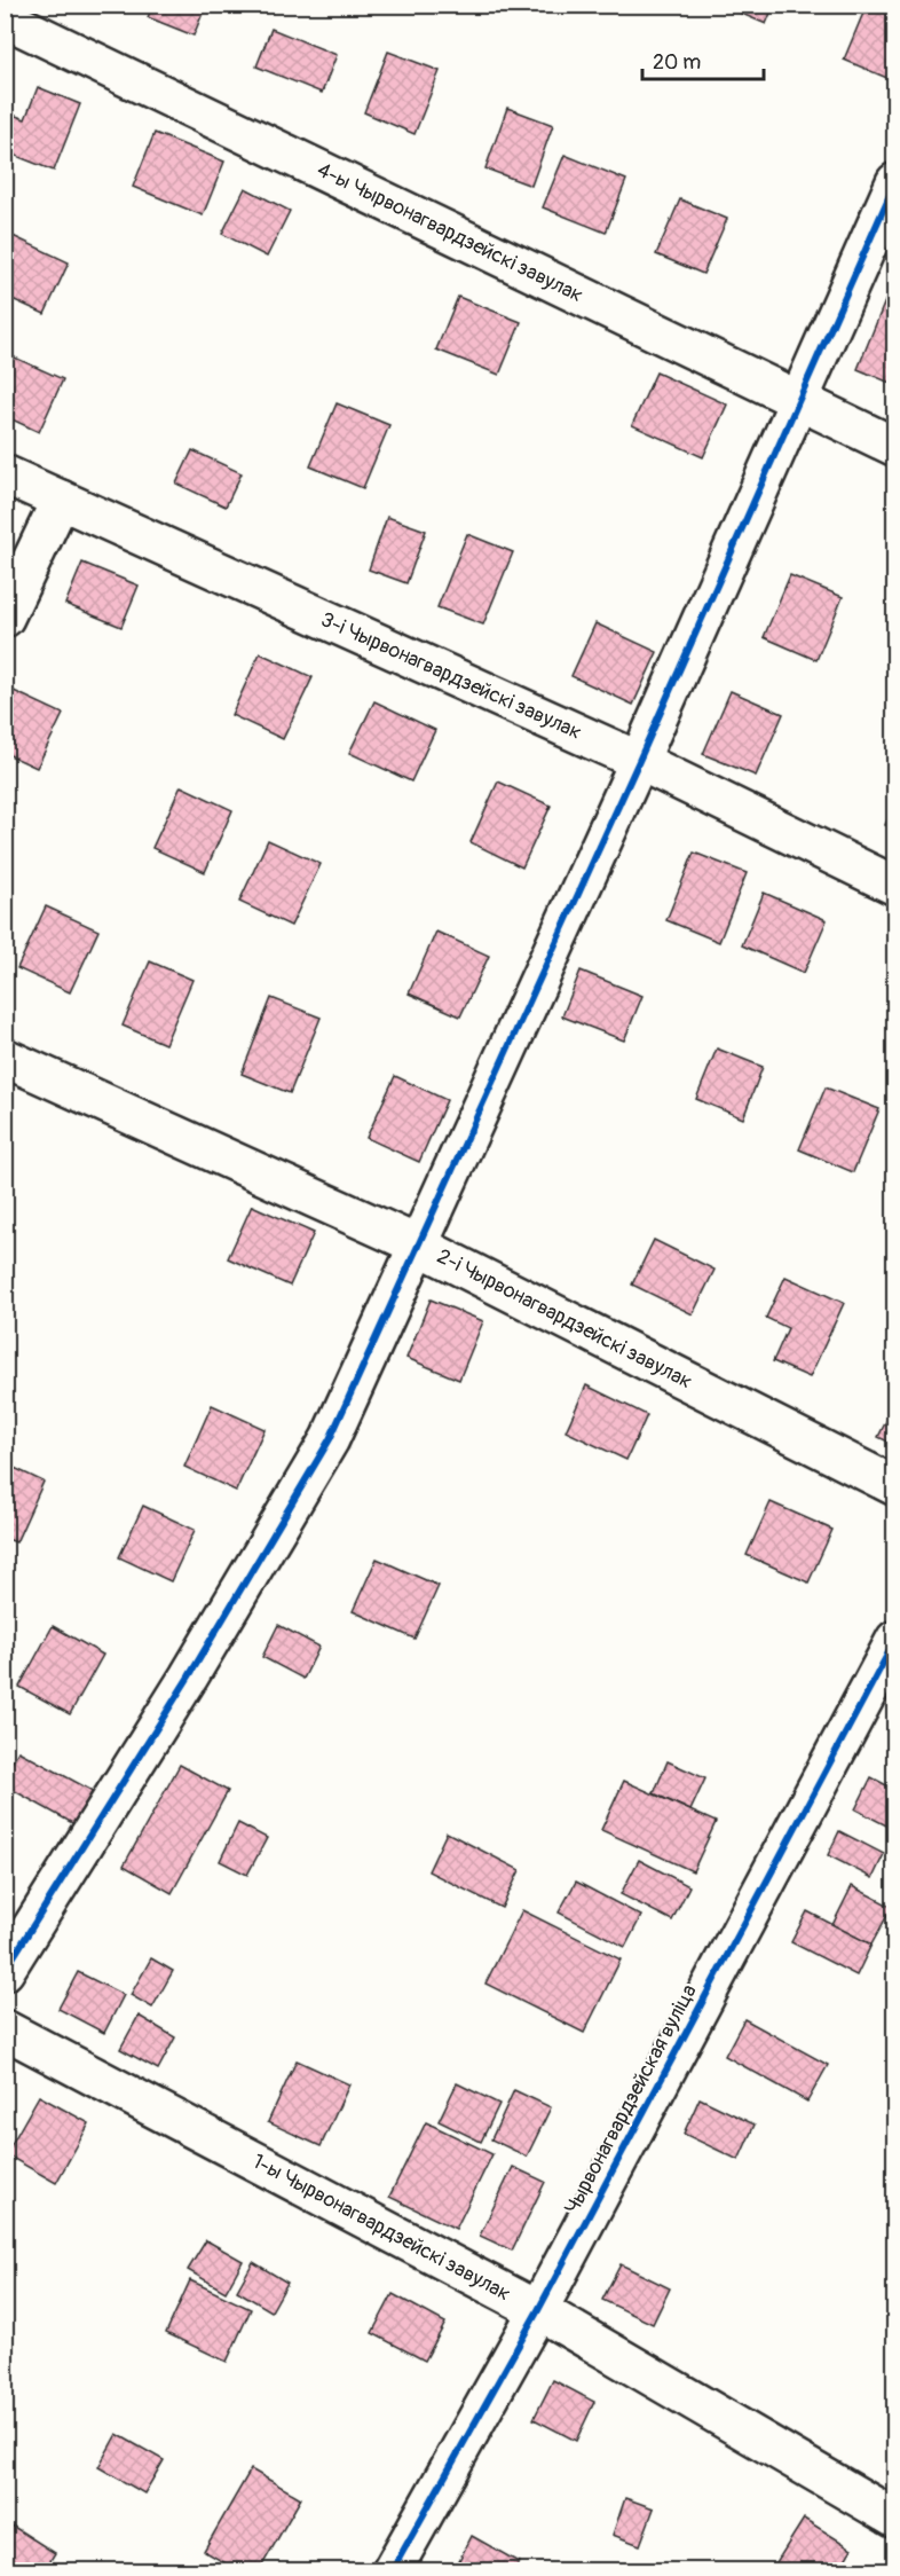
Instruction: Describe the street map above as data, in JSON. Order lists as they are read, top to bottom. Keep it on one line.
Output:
{"streets":{"street":["4-ы Чырвонагвардзейскі завулак","3-і Чырвонагвардзейскі завулак","2-і Чырвонагвардзейскі завулак","Чырвонагвардзейская вуліца","1-ы Чырвонагвардзейскі завулак"]},"crossings":[["Чырвонагвардзейская вуліца","1-ы Чырвонагвардзейскі завулак"]],"scale_bar":"20 m"}
